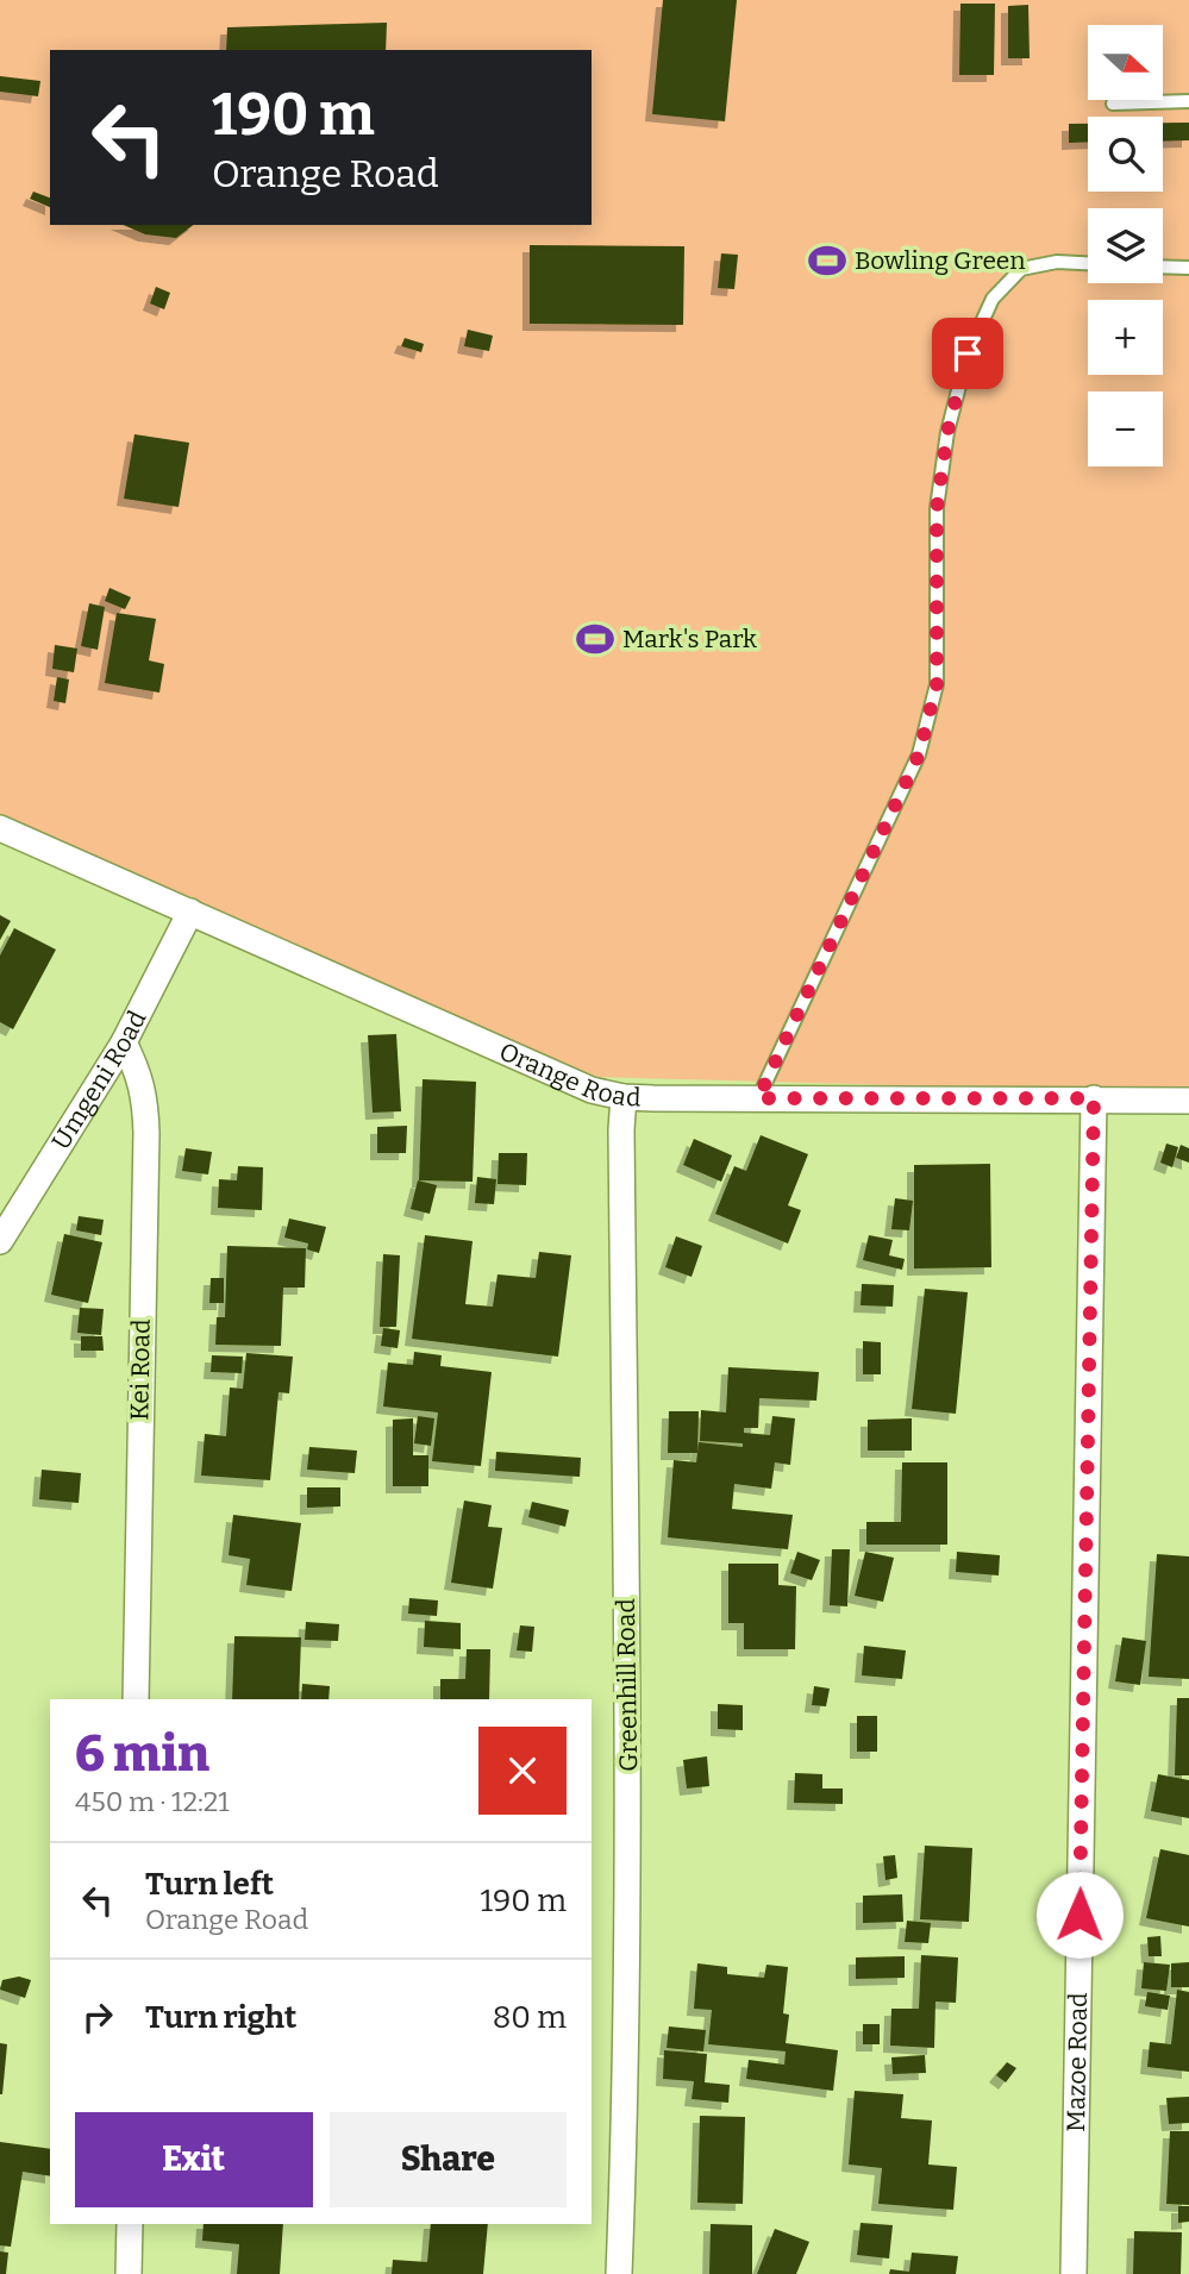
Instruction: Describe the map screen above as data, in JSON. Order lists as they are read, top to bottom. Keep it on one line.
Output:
{"streets":{"street":["Orange Road","Umgeni Road","Kei Road","Greenhill Road","Mazoe Road"]},"crossings":[["Orange Road","Umgeni Road"],["Orange Road","Greenhill Road"],["Orange Road","Mazoe Road"],["Umgeni Road","Kei Road"]],"places":{"sports":["Bowling Green","Mark's Park"]},"north":"right","page":{"map_buttons":["+","−"],"turn":["190 m","Orange Road"],"heading":["6 min","450 m · 12:21"],"list":[{"name":"Turn left","note":"Orange Road","value":"190 m"},{"name":"Turn right","value":"80 m"}],"buttons":["Exit","Share"]}}
